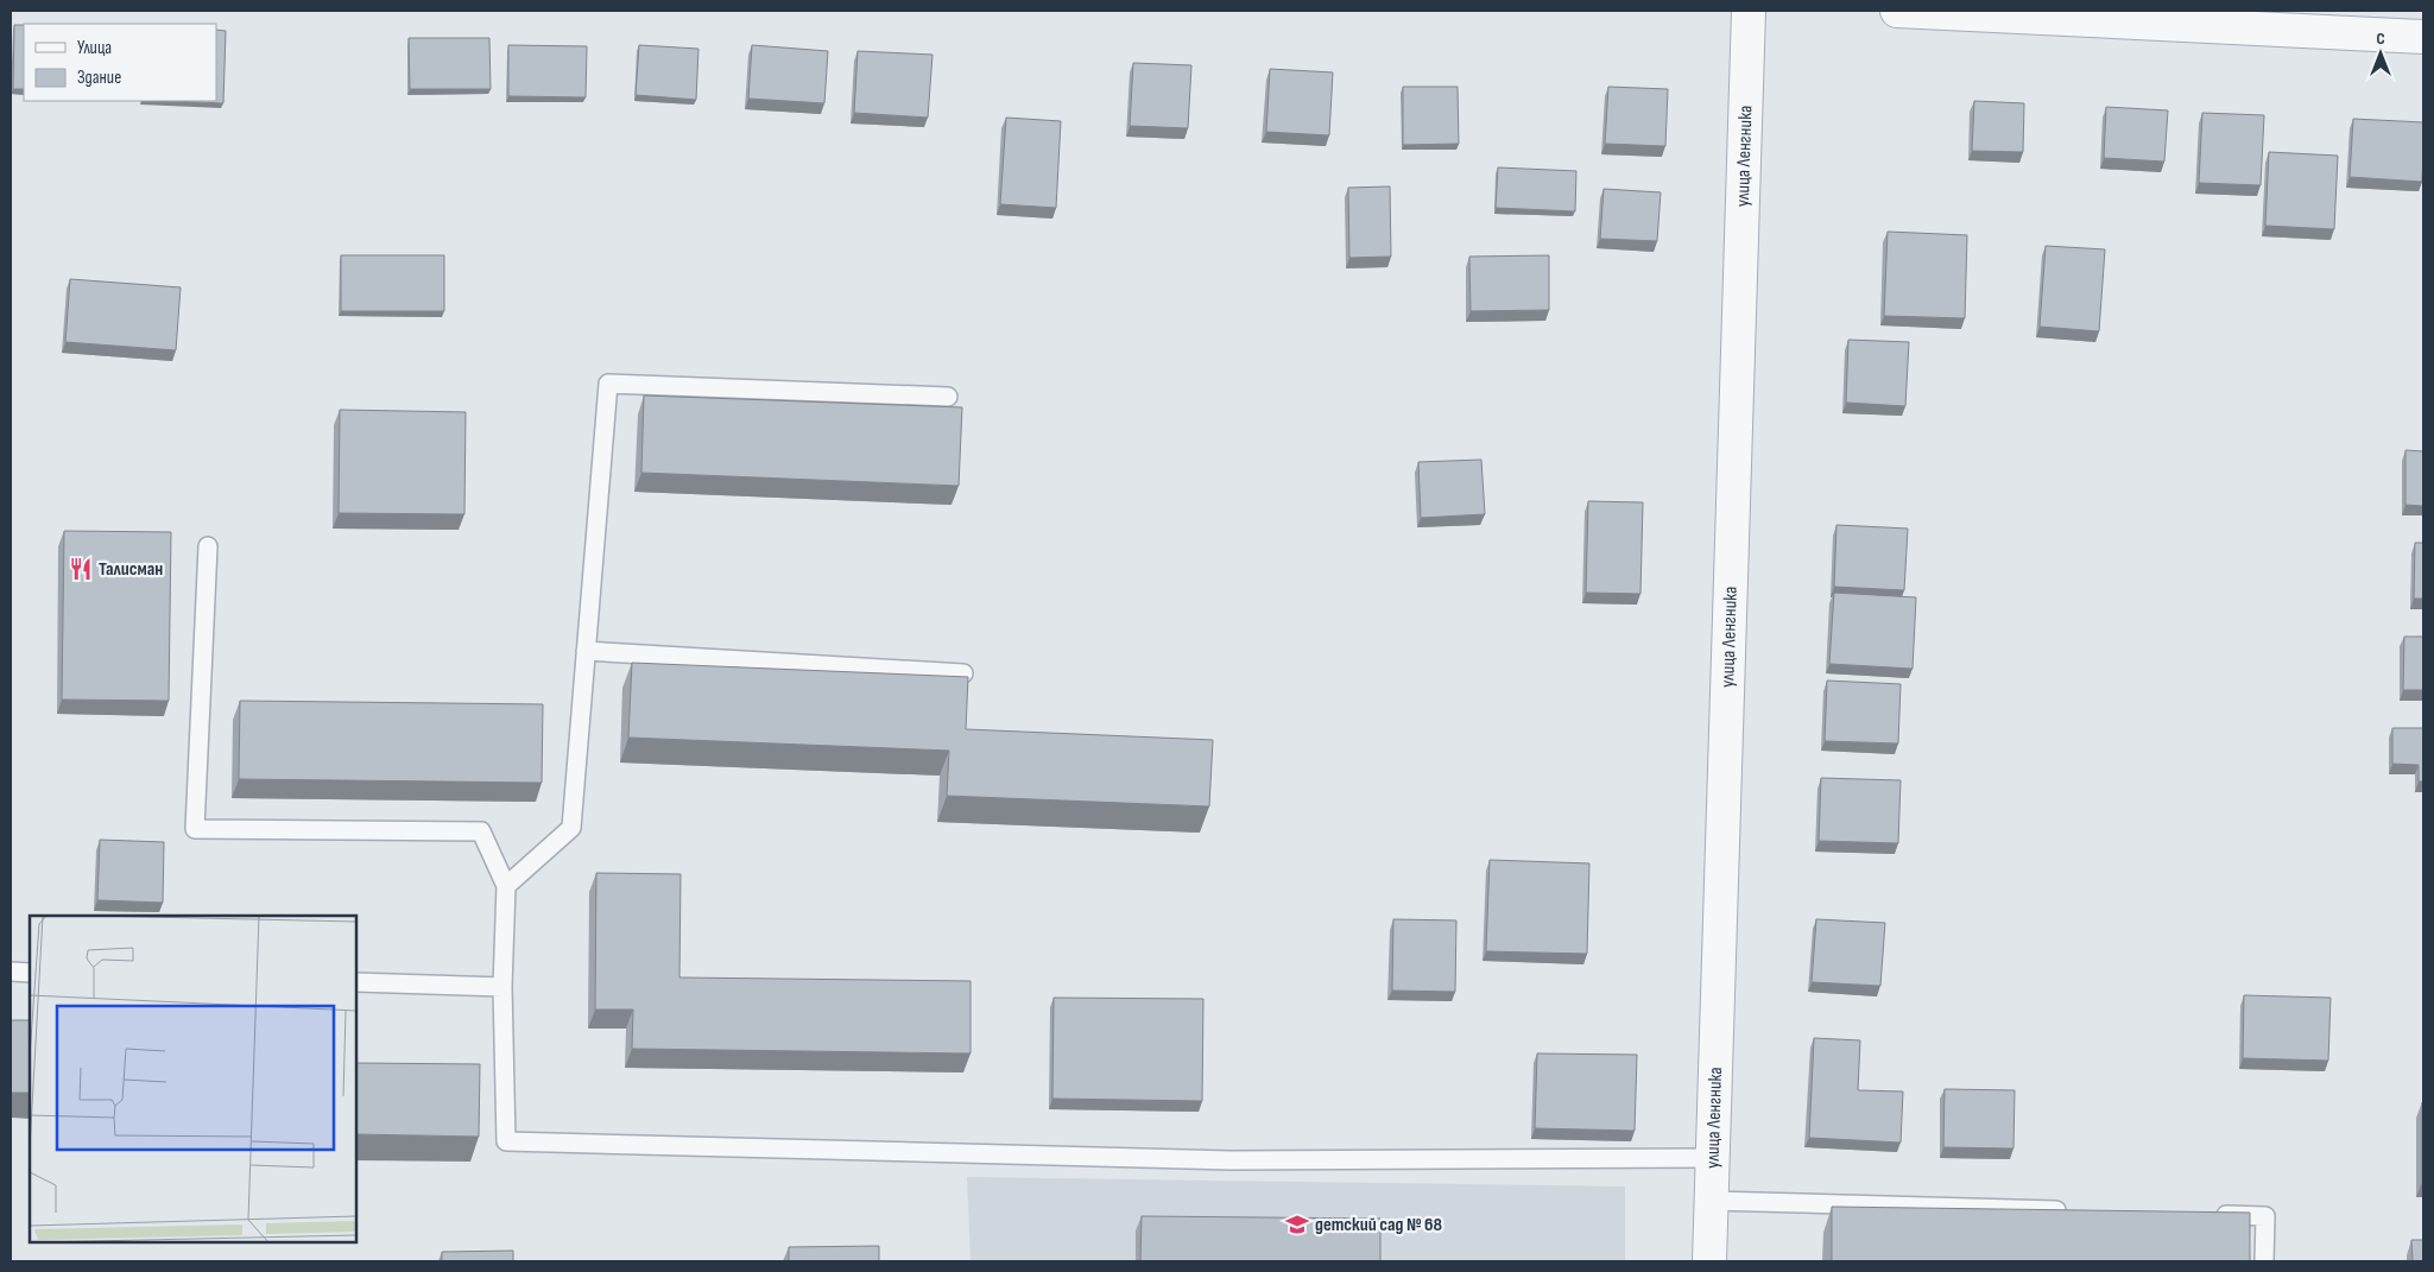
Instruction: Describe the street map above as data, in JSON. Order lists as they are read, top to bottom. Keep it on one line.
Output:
{"streets":{"street":["улица Ленгника"]},"places":{"restaurant":["Талисман"],"school or university":["детский сад № 68"]},"legend":["Улица","Здание"],"north":"top"}
